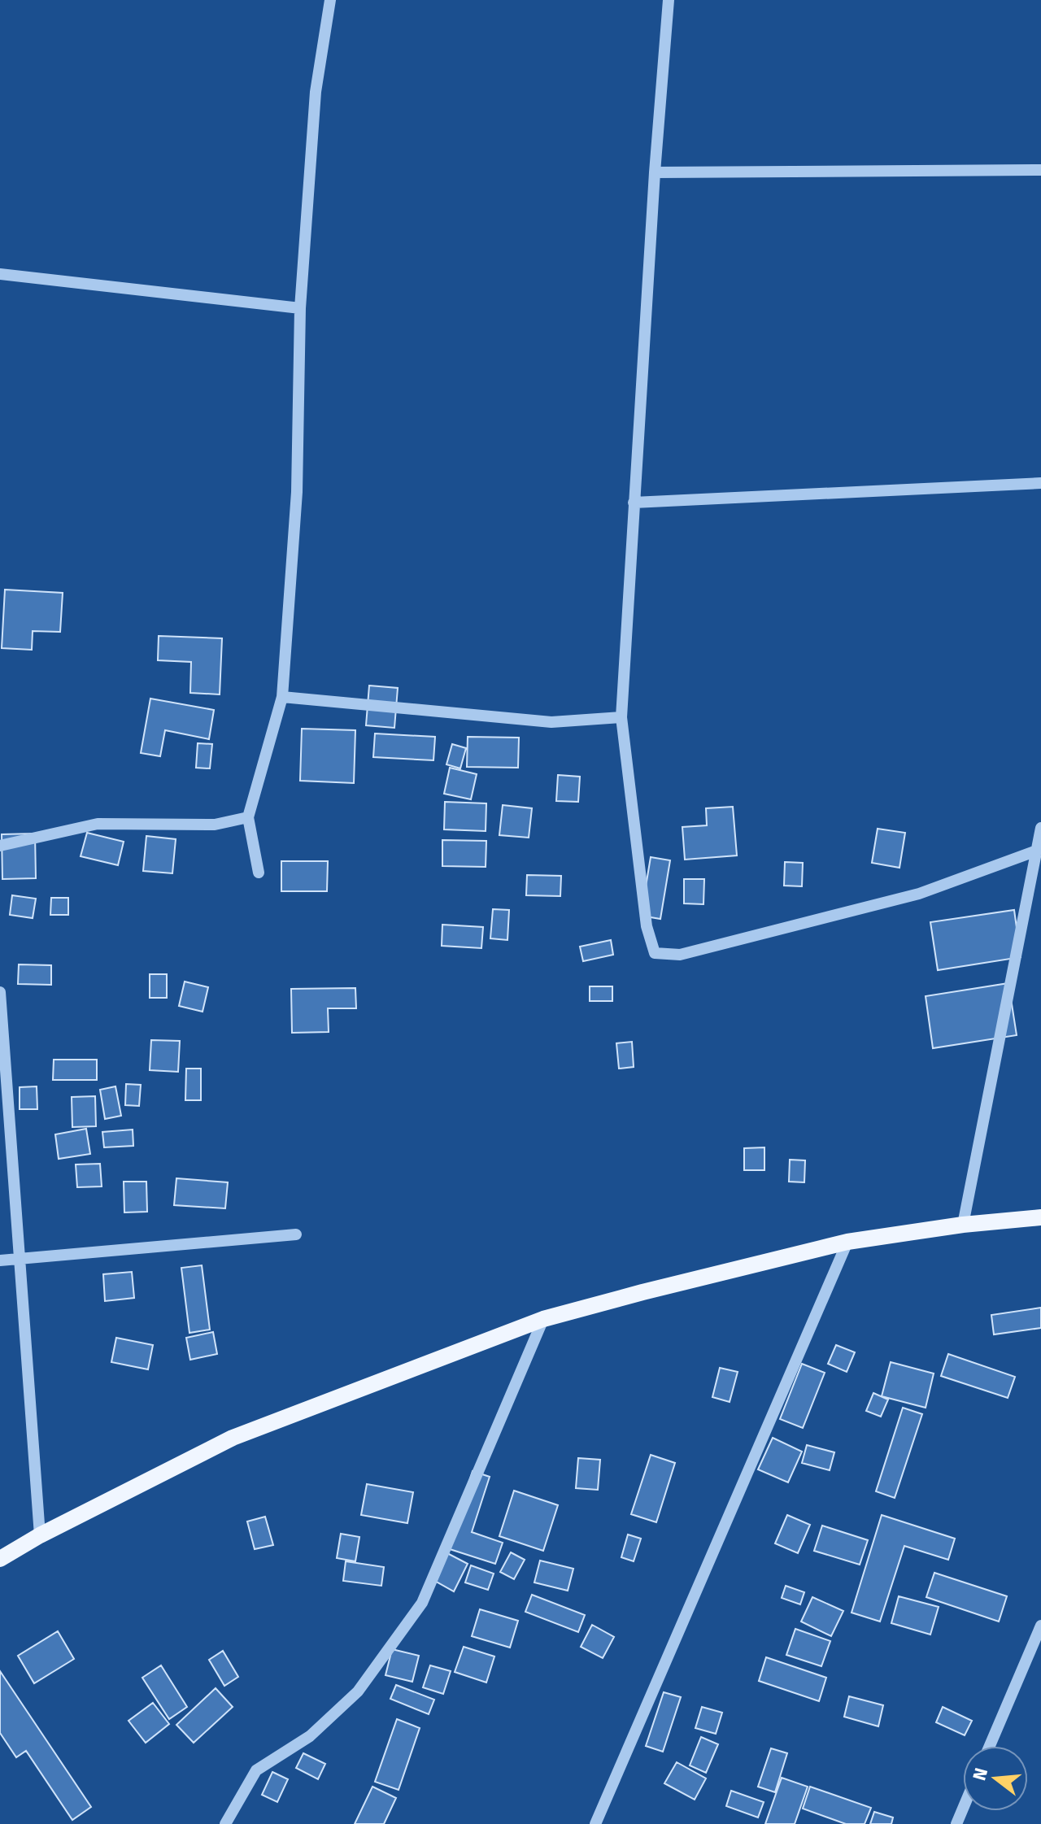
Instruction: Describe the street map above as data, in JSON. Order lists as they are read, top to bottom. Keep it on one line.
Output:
{"north":"left"}
